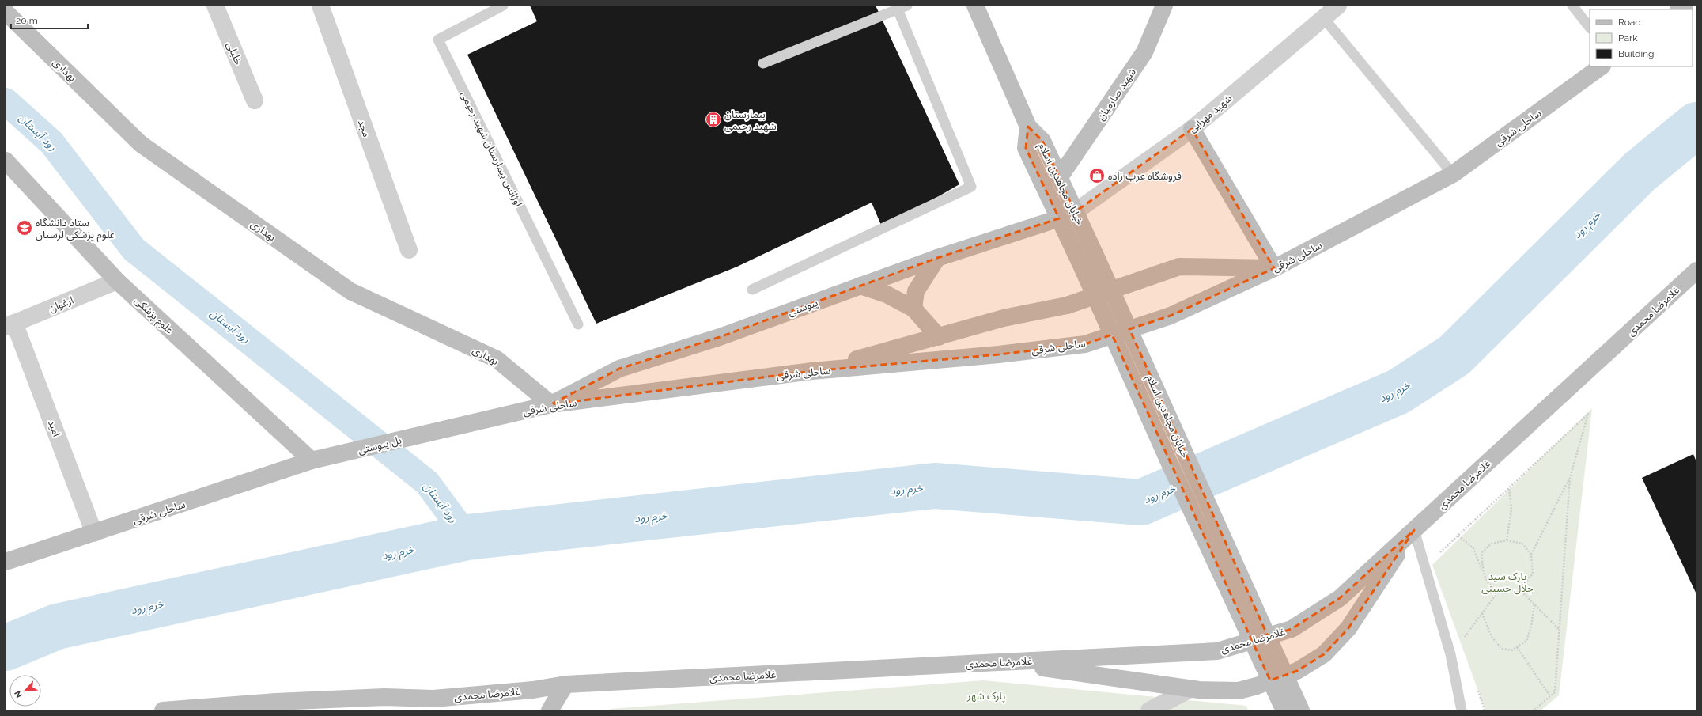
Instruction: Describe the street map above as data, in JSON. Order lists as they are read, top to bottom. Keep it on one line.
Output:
{"streets":{"main road":["بهداری","شهید صارمیان","ساحلی شرقی","خیابان مجاهدین اسلام","پیوستی","غلامرضا محمدی","علوم پزشکی","پل پیوستی"],"street":["خلیلی","شهید مهرابی","مجد","ارغوان","امید"],"lane":["اوژانس بیمارستان شهید رحیمی"]},"crossings":[["بهداری","ساحلی شرقی"],["بهداری","پیوستی"],["شهید صارمیان","خیابان مجاهدین اسلام"],["شهید مهرابی","خیابان مجاهدین اسلام"],["ساحلی شرقی","پیوستی"],["ساحلی شرقی","علوم پزشکی"],["ساحلی شرقی","امید"],["ساحلی شرقی","پل پیوستی"],["خیابان مجاهدین اسلام","پیوستی"],["ارغوان","علوم پزشکی"],["ارغوان","امید"],["علوم پزشکی","پل پیوستی"]],"water":["رود آبستان","خرم رود"],"parks":["پارک سید جلال حسینی","پارک شهر"],"places":{"building":["بیمارستان شهید رحیمی"],"shop":["فروشگاه عرب زاده"],"school or university":["ستاد دانشگاه علوم پزشکی لرستان"]},"legend":["Road","Park","Building"],"scale_bar":"20 m","north":"bottom left"}
